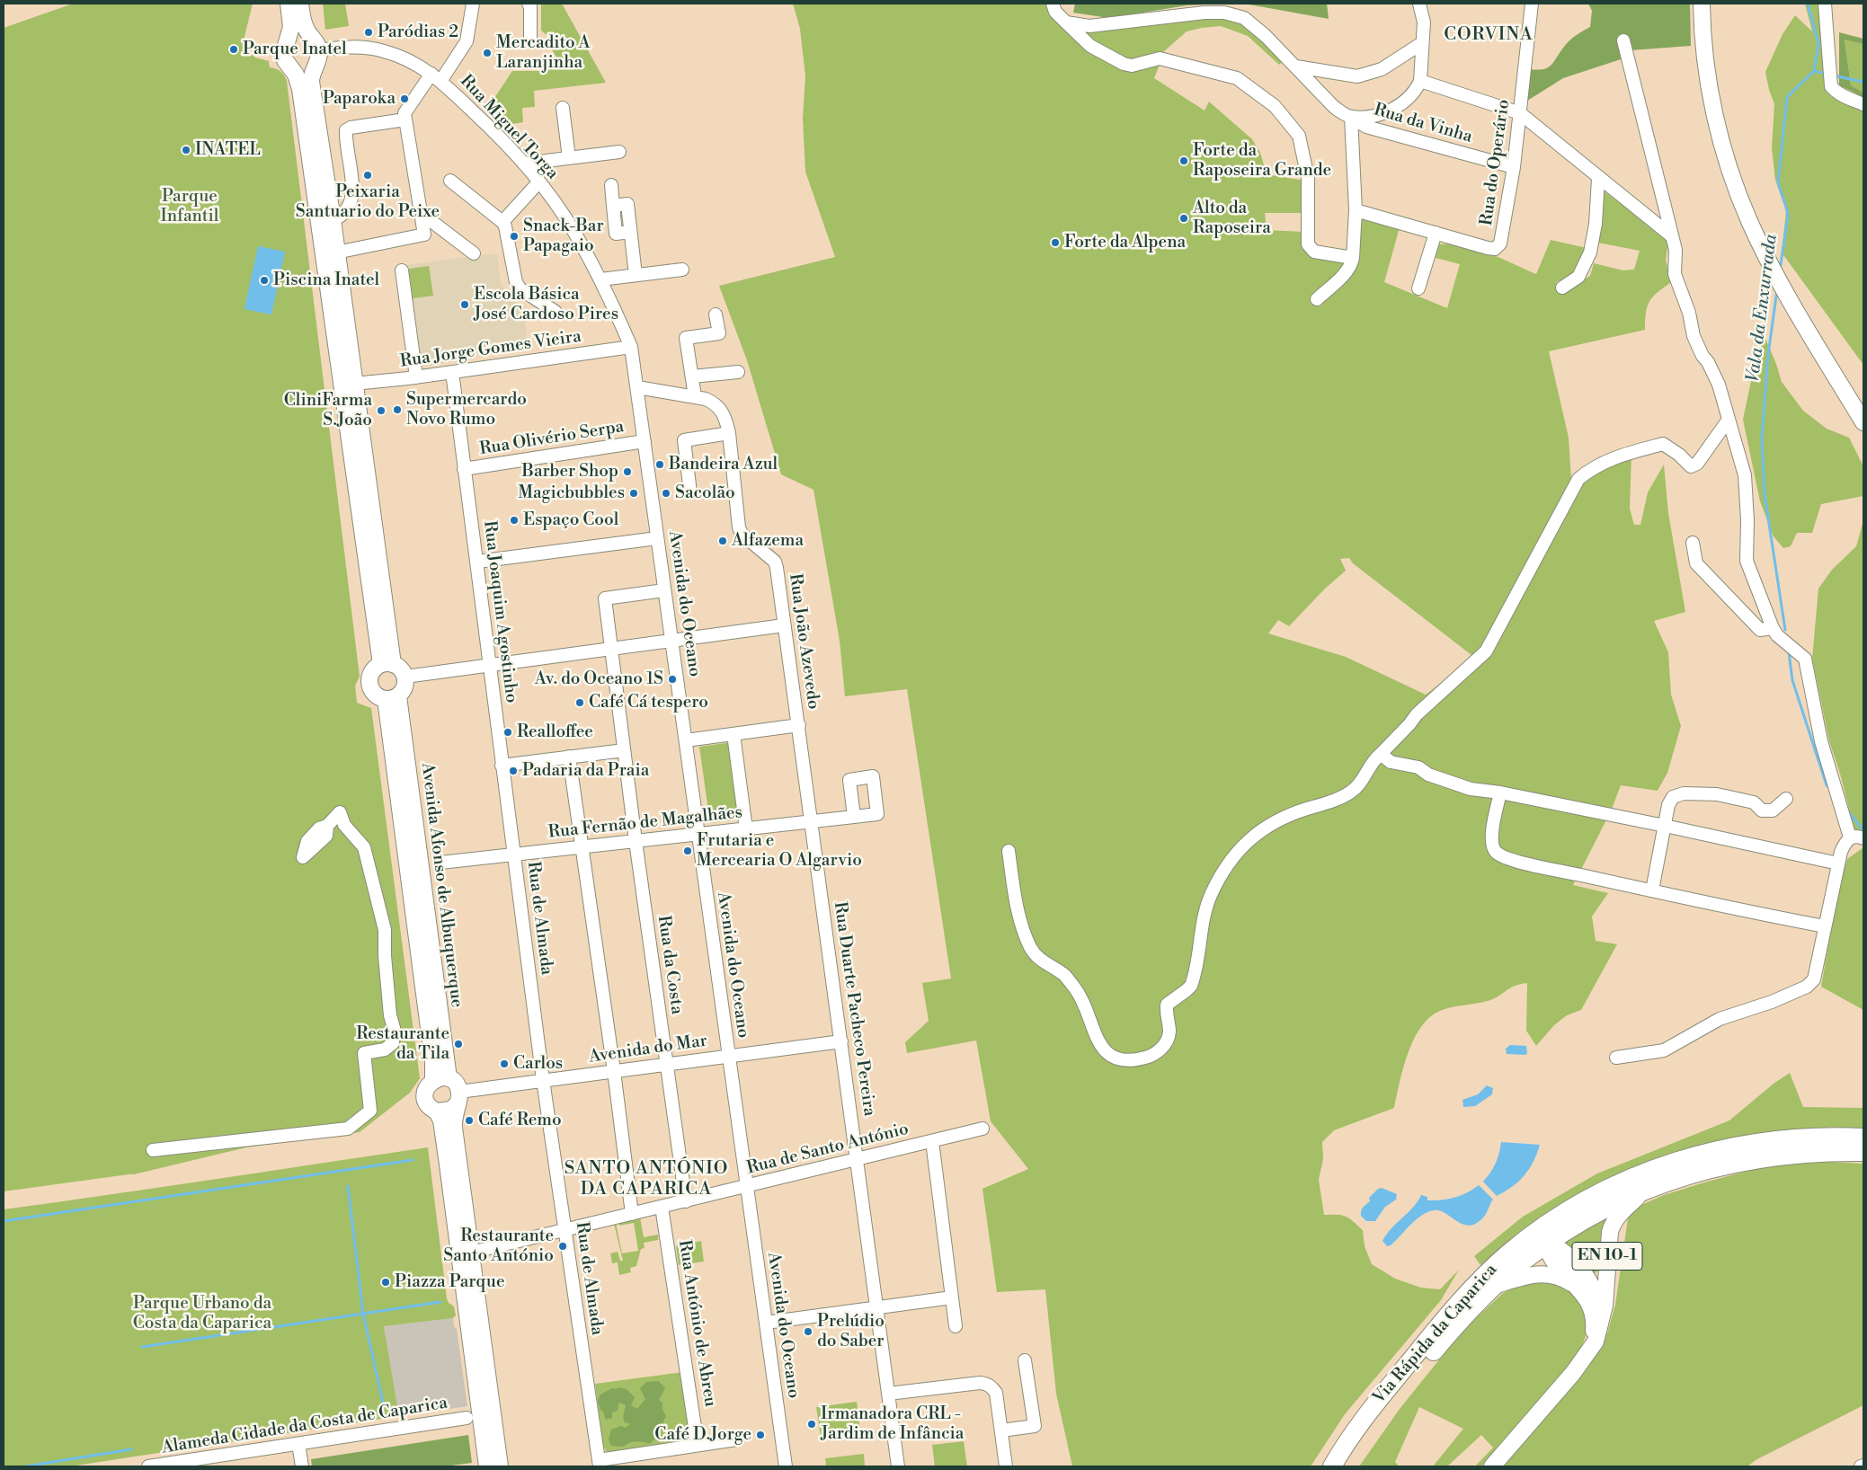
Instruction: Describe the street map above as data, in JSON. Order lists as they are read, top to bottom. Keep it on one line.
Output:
{"streets":{"highway":["Via Rápida da Caparica"],"main road":["Avenida Afonso de Albuquerque","EN 10-1"],"street":["Rua da Vinha","Rua Miguel Torga","Rua do Operário","Rua Jorge Gomes Vieira","Rua Olivério Serpa","Avenida do Oceano","Rua Joaquim Agostinho","Rua João Azevedo","Rua Fernão de Magalhães","Rua de Almada","Rua da Costa","Rua Duarte Pacheco Pereira","Avenida do Mar","Rua de Santo António","Rua António de Abreu","Alameda Cidade da Costa de Caparica"]},"crossings":[["Rua da Vinha","Rua do Operário"],["Rua Miguel Torga","Rua Jorge Gomes Vieira"],["Rua Miguel Torga","Avenida do Oceano"],["Rua Miguel Torga","Rua João Azevedo"],["Rua Jorge Gomes Vieira","Rua Joaquim Agostinho"],["Rua Olivério Serpa","Avenida do Oceano"],["Rua Olivério Serpa","Rua Joaquim Agostinho"],["Avenida do Oceano","Rua João Azevedo"],["Avenida do Oceano","Rua Fernão de Magalhães"],["Avenida do Oceano","Rua da Costa"],["Avenida do Oceano","Avenida do Mar"],["Avenida do Oceano","Rua de Santo António"],["Rua Joaquim Agostinho","Rua Fernão de Magalhães"],["Rua Joaquim Agostinho","Rua de Almada"],["Rua João Azevedo","Rua Fernão de Magalhães"],["Rua João Azevedo","Rua Duarte Pacheco Pereira"],["Rua Fernão de Magalhães","Rua de Almada"],["Rua Fernão de Magalhães","Rua da Costa"],["Rua Fernão de Magalhães","Rua Duarte Pacheco Pereira"],["Avenida Afonso de Albuquerque","Avenida do Mar"],["Rua de Almada","Avenida do Mar"],["Rua de Almada","Rua de Santo António"],["Rua da Costa","Avenida do Mar"],["Rua da Costa","Rua de Santo António"],["Rua Duarte Pacheco Pereira","Avenida do Mar"],["Rua Duarte Pacheco Pereira","Rua de Santo António"],["Rua de Santo António","Rua António de Abreu"],["EN 10-1","Via Rápida da Caparica"]],"districts":["CORVINA","SANTO ANTÓNIO DA CAPARICA"],"water":["Vala da Enxurrada"],"parks":["Parque Infantil","Parque Urbano da Costa da Caparica"],"places":["Paródias 2","Parque Inatel","Mercadito A Laranjinha","Paparoka","INATEL","Forte da Raposeira Grande","Peixaria Santuario do Peixe","Alto da Raposeira","Snack-Bar Papagaio","Forte da Alpena","Piscina Inatel","Escola Básica José Cardoso Pires","Supermercardo Novo Rumo","CliniFarma S.João","Bandeira Azul","Barber Shop","Magicbubbles","Sacolão","Espaço Cool","Alfazema","Av. do Oceano 1S","Café Cá tespero","Realloffee","Padaria da Praia","Frutaria e Mercearia O Algarvio","Restaurante da Tila","Carlos","Café Remo","Restaurante Santo António","Piazza Parque","Prelúdio do Saber","Irmanadora CRL - Jardim de Infância","Café D.Jorge"]}
